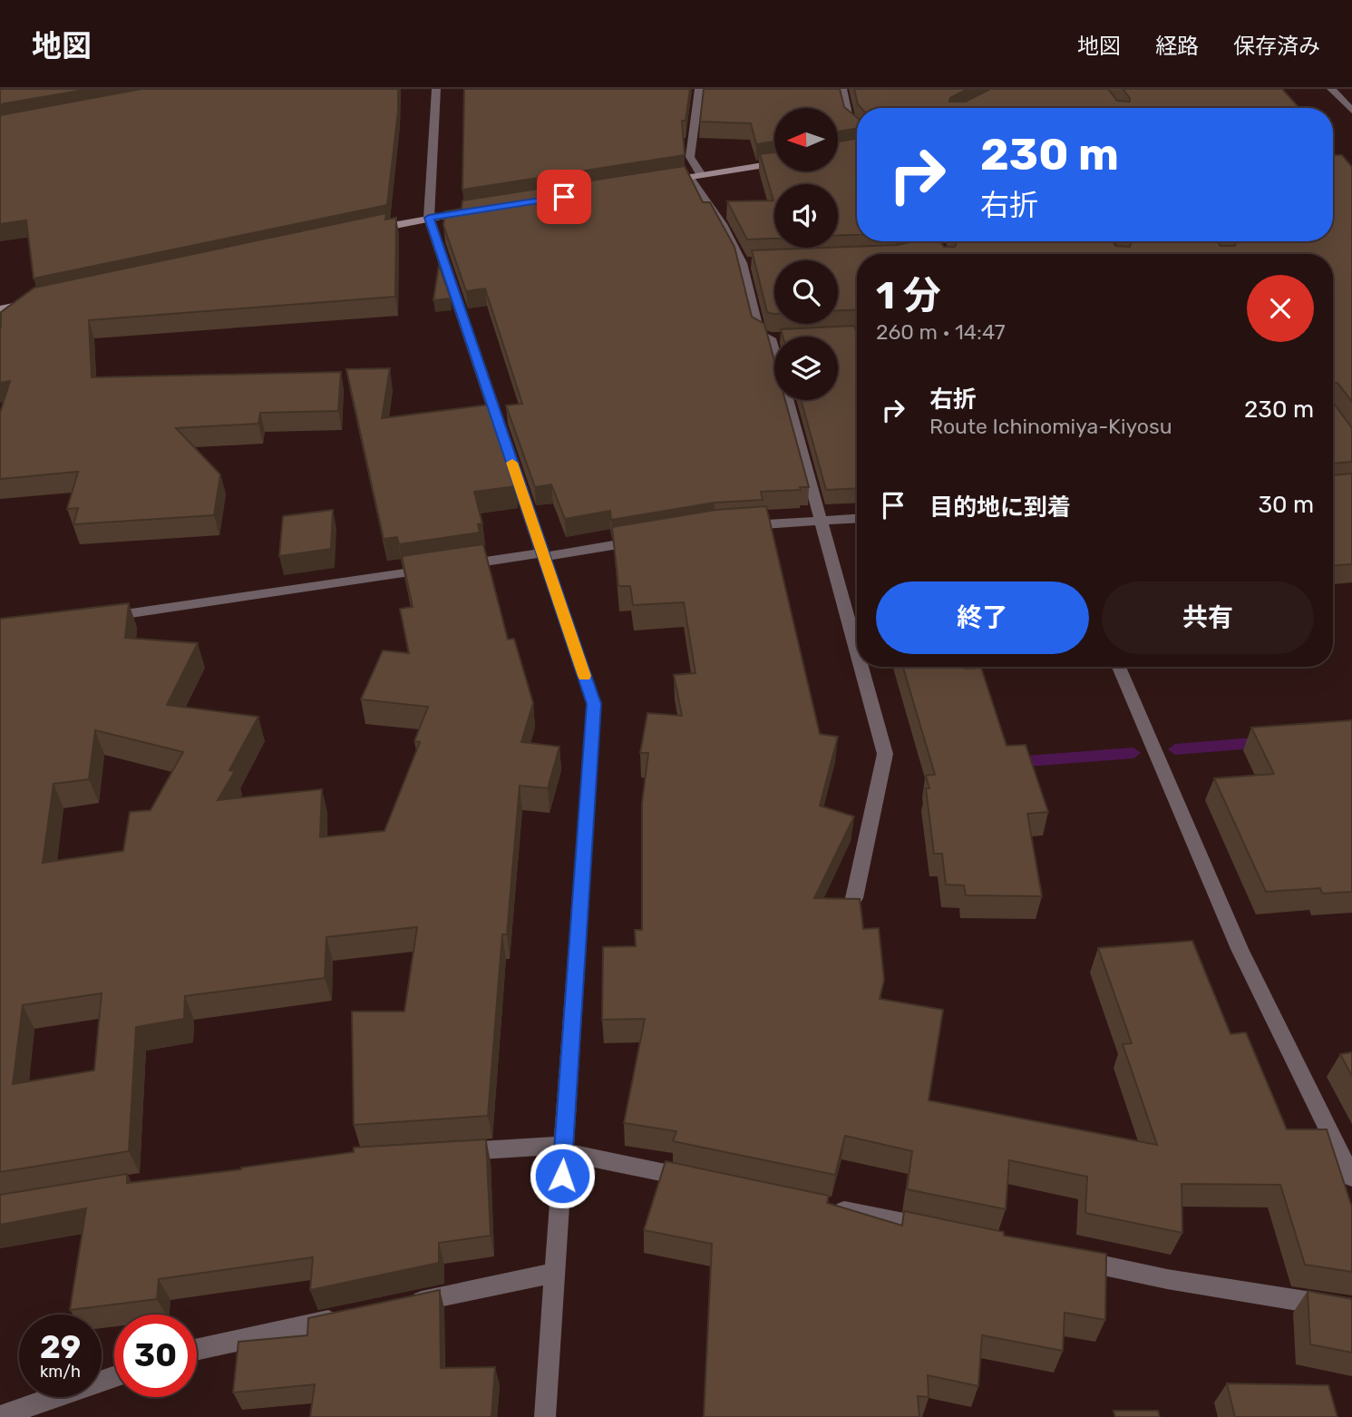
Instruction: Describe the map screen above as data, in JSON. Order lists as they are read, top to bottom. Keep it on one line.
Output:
{"north":"left","page":{"header":"地図","nav":["地図","経路","保存済み"],"turn":["230 m","右折"],"heading":["1 分","260 m · 14:47"],"list":[{"name":"右折","note":"Route Ichinomiya-Kiyosu","value":"230 m"},{"name":"目的地に到着","value":"30 m"}],"buttons":["終了","共有"],"speed":"29 km/h","limit":"30"}}
